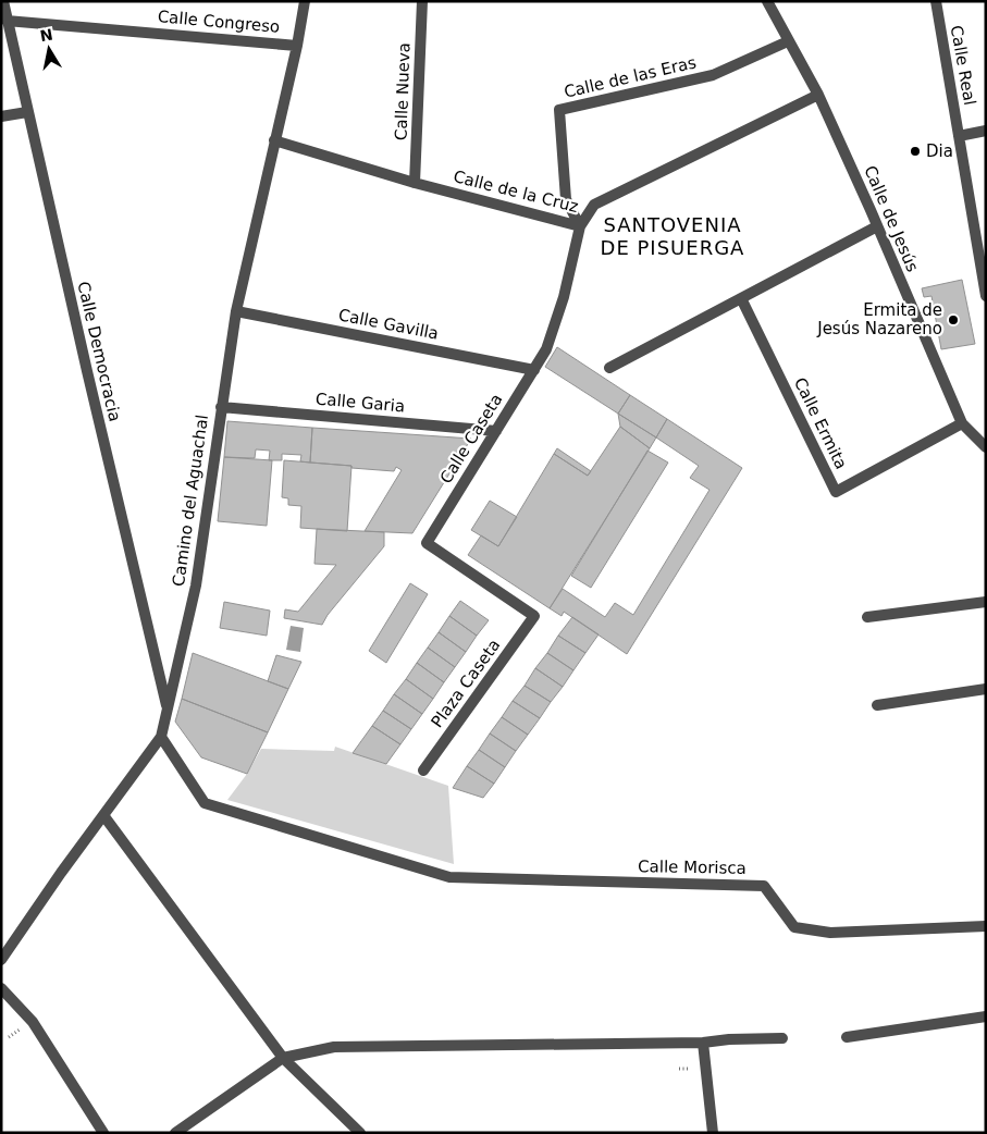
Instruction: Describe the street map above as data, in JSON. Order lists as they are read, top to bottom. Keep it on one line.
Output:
{"streets":{"street":["Calle Congreso","Calle Real","Calle de las Eras","Calle Nueva","Calle de la Cruz","Calle de Jesús","Calle Gavilla","Calle Democracia","Calle Garia","Calle Ermita","Calle Caseta","Camino del Aguachal","Plaza Caseta","Calle Morisca"]},"crossings":[["Calle Congreso","Calle Democracia"],["Calle Congreso","Camino del Aguachal"],["Calle de las Eras","Calle de la Cruz"],["Calle de las Eras","Calle de Jesús"],["Calle de las Eras","Calle Caseta"],["Calle Nueva","Calle de la Cruz"],["Calle de la Cruz","Calle de Jesús"],["Calle de la Cruz","Calle Caseta"],["Calle de la Cruz","Camino del Aguachal"],["Calle de Jesús","Calle Ermita"],["Calle Gavilla","Calle Caseta"],["Calle Gavilla","Camino del Aguachal"],["Calle Democracia","Camino del Aguachal"],["Calle Garia","Calle Caseta"],["Calle Garia","Camino del Aguachal"],["Calle Caseta","Plaza Caseta"],["Camino del Aguachal","Calle Morisca"]],"districts":["SANTOVENIA DE PISUERGA"],"places":["Dia","Ermita de Jesús Nazareno"],"north":"top"}
